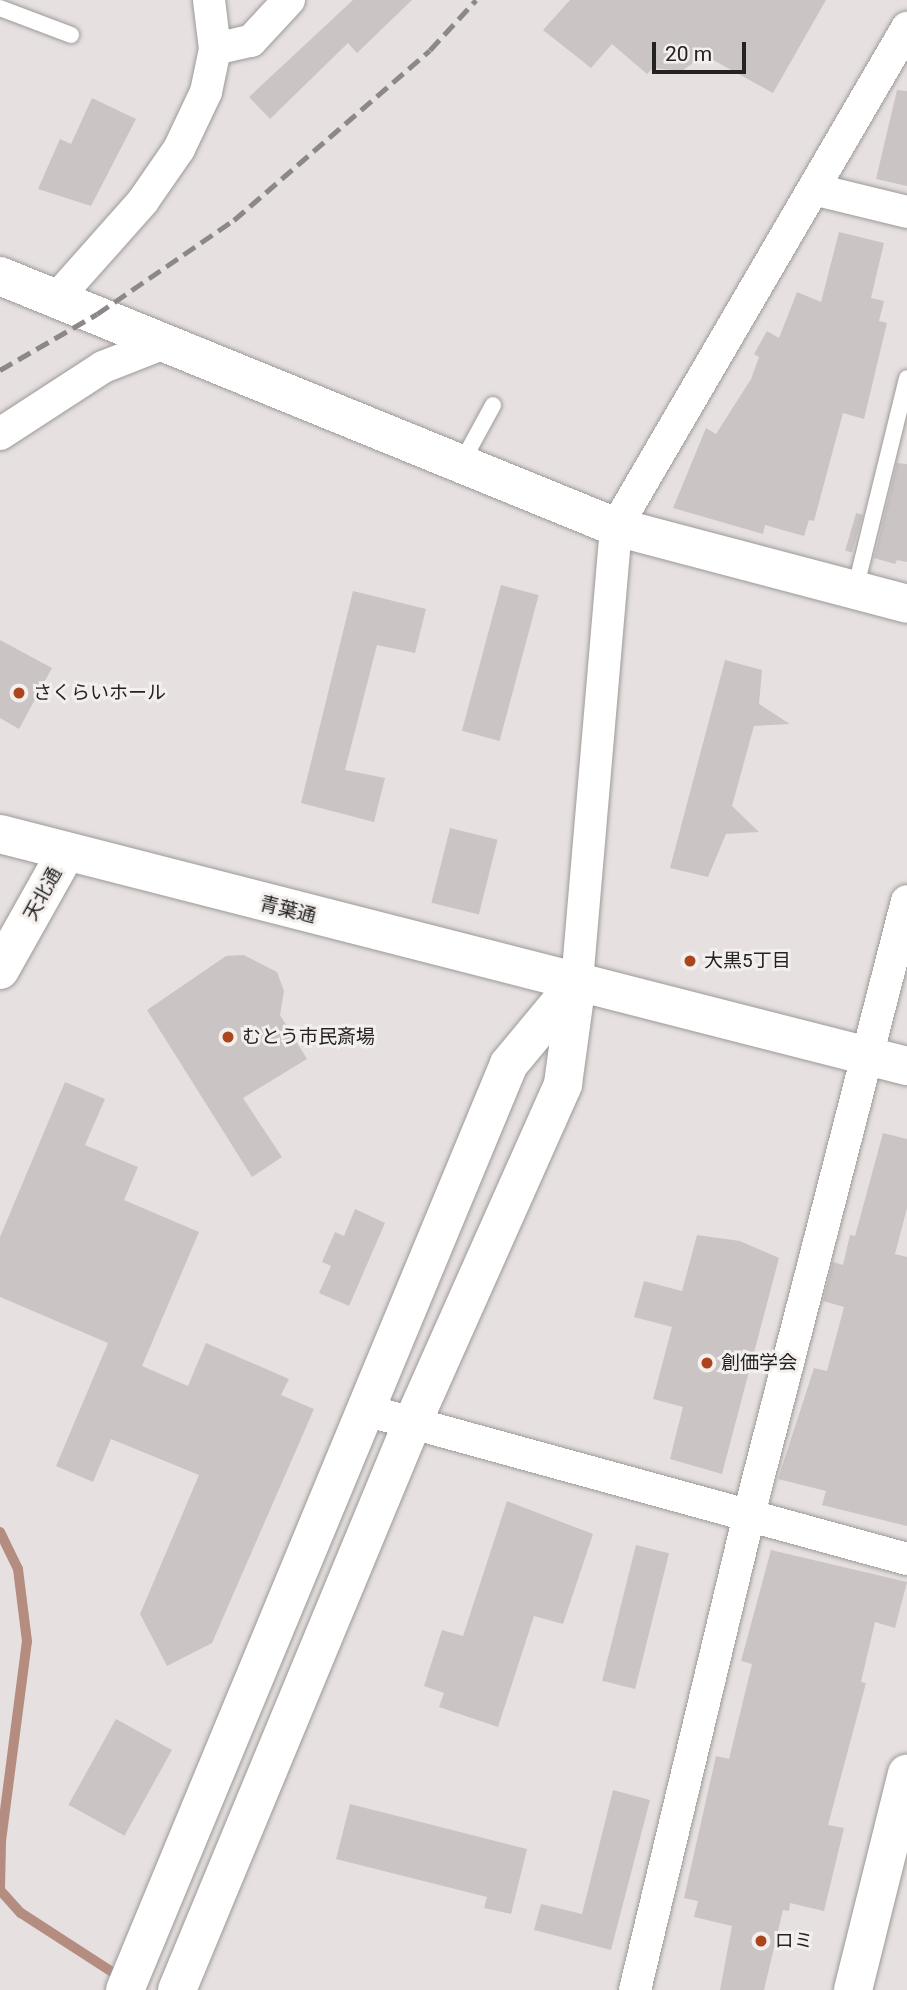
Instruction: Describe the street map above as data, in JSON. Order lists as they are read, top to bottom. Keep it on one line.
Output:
{"streets":{"street":["天北通","青葉通"]},"crossings":[["天北通","青葉通"]],"places":["さくらいホール","大黒5丁目","むとう市民斎場","創価学会","ロミ"],"scale_bar":"20 m"}
